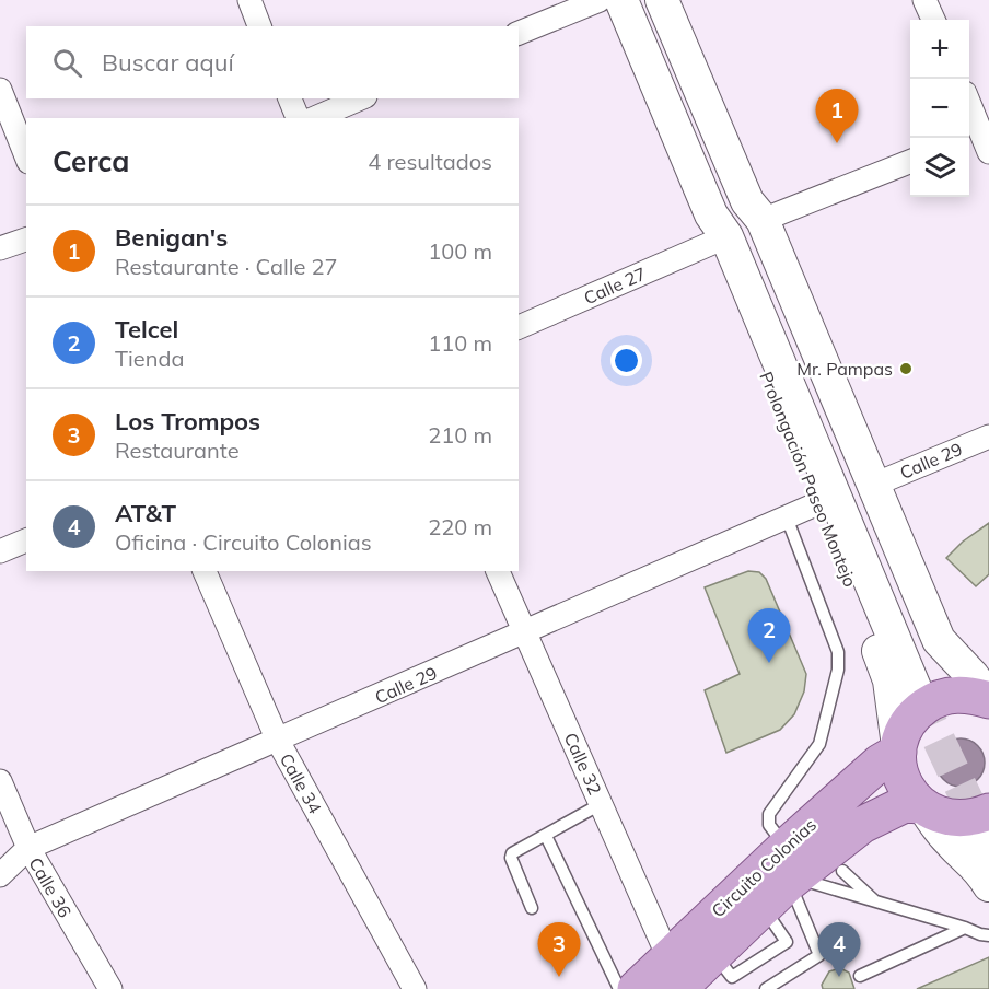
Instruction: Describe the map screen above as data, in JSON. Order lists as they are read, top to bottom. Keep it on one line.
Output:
{"streets":{"main road":["Prolongación Paseo Montejo","Circuito Colonias"],"street":["Calle 27","Calle 29","Calle 32","Calle 34","Calle 36"]},"crossings":[["Calle 27","Prolongación Paseo Montejo"],["Calle 29","Prolongación Paseo Montejo"],["Calle 29","Calle 32"],["Calle 29","Calle 34"],["Calle 29","Calle 36"],["Prolongación Paseo Montejo","Circuito Colonias"],["Calle 32","Circuito Colonias"]],"places":["Mr. Pampas"],"page":{"map_buttons":["+","−"],"search":"Buscar aquí","pins":["1","2","3","4"],"heading":["Cerca","4 resultados"],"list":[{"mark":"1","name":"Benigan's","note":"Restaurante · Calle 27","value":"100 m"},{"mark":"2","name":"Telcel","note":"Tienda","value":"110 m"},{"mark":"3","name":"Los Trompos","note":"Restaurante","value":"210 m"},{"mark":"4","name":"AT&T","note":"Oficina · Circuito Colonias","value":"220 m"}]}}
